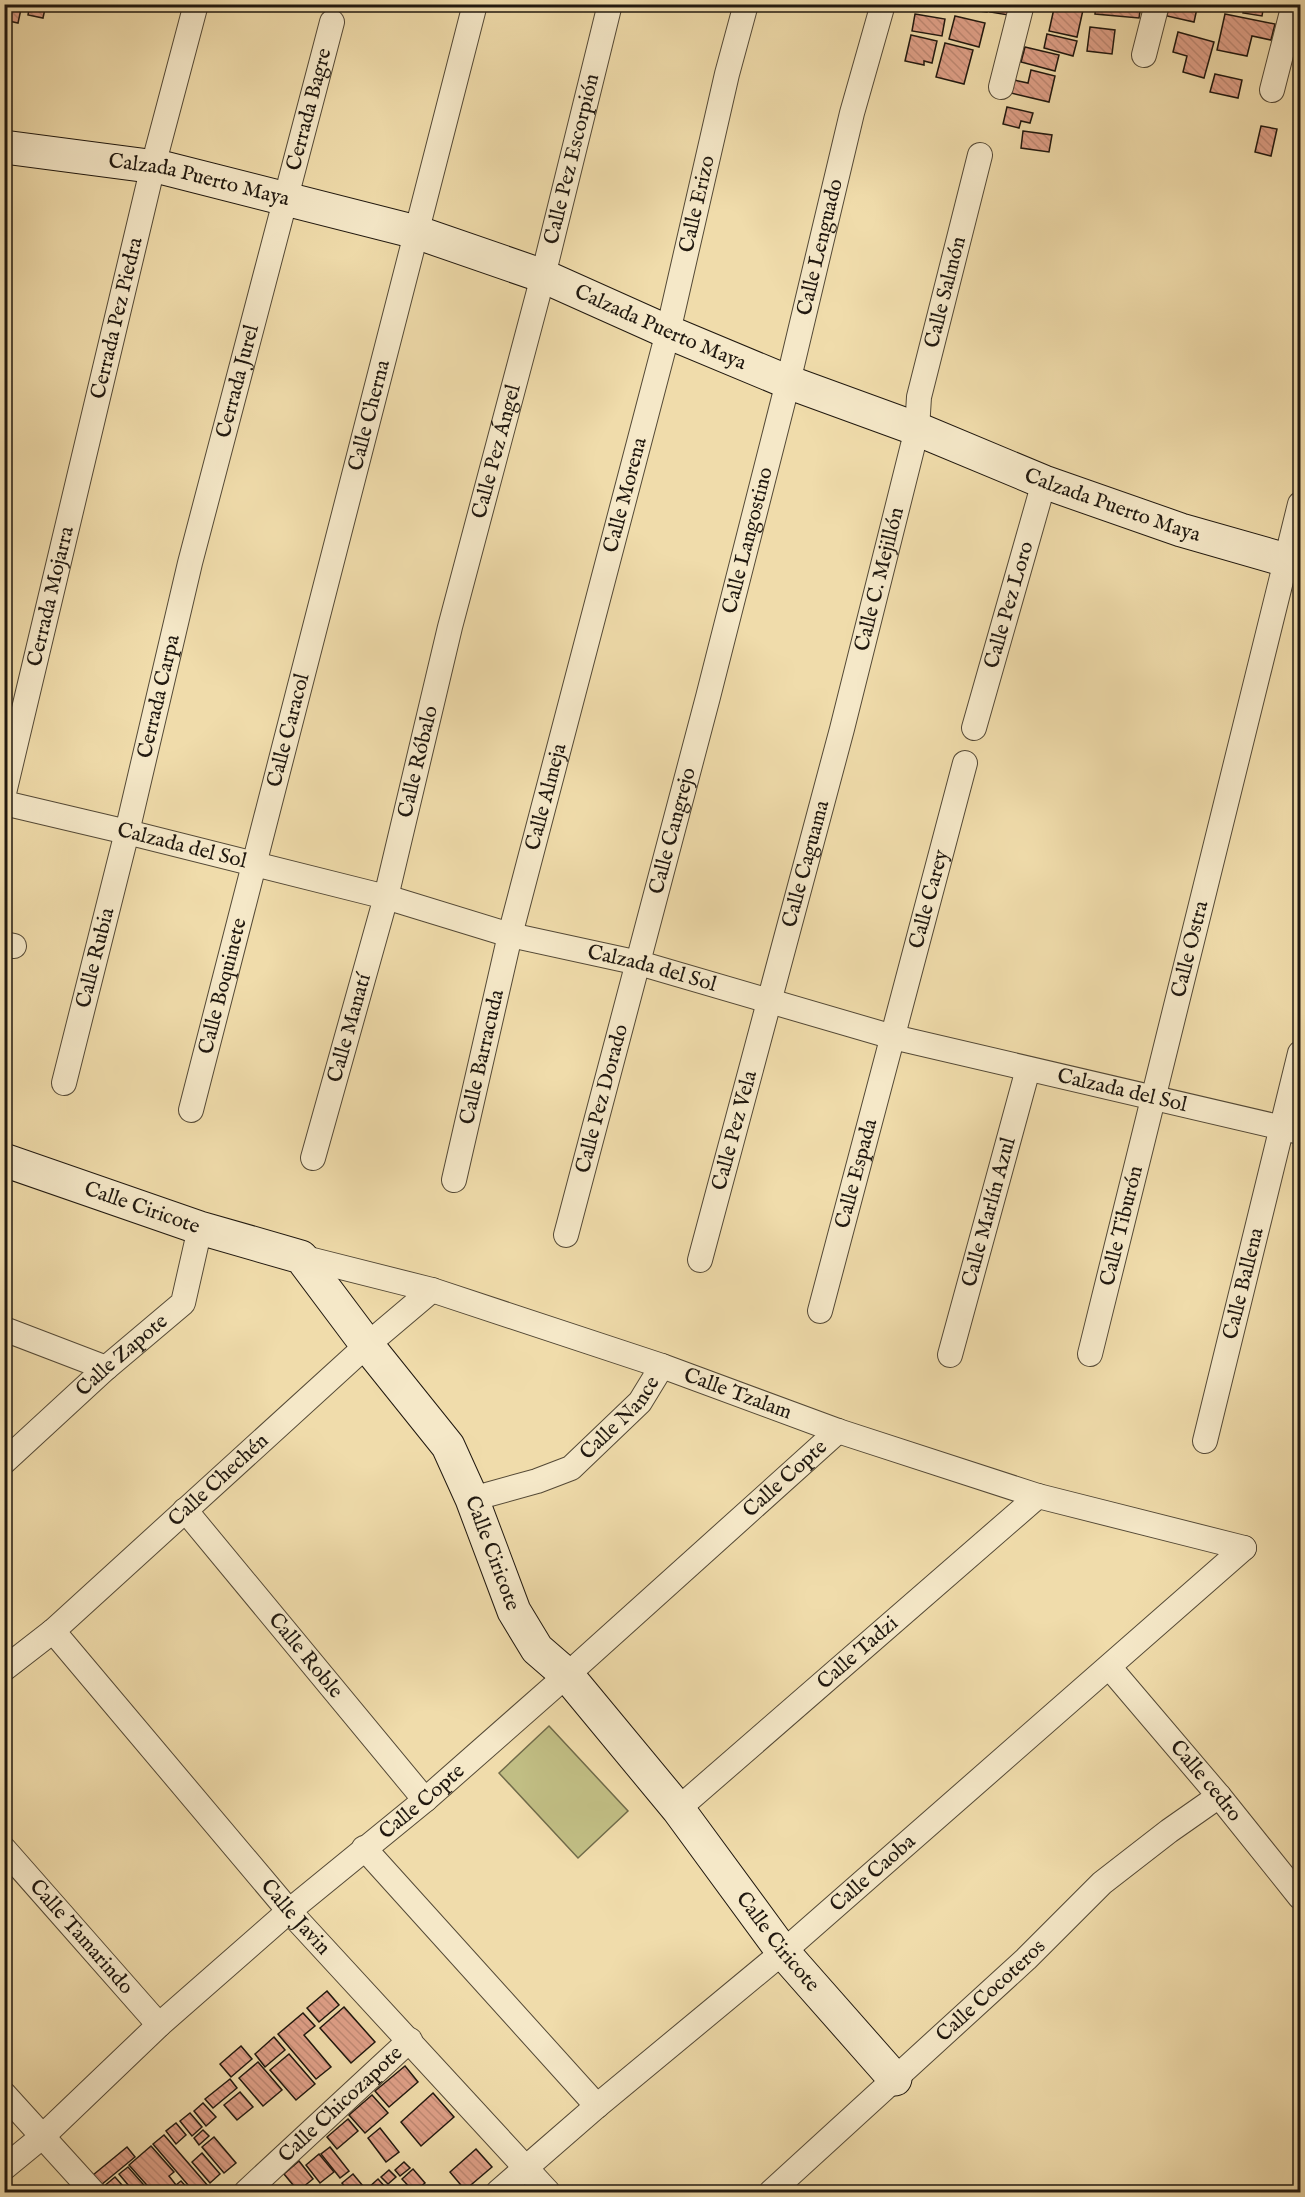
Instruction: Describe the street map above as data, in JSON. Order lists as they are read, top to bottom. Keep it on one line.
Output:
{"streets":{"street":["Cerrada Bagre","Calle Pez Escorpión","Calzada Puerto Maya","Calle Erizo","Calle Lenguado","Calle Salmón","Cerrada Pez Piedra","Cerrada Jurel","Calle Cherna","Calle Pez Ángel","Calle Morena","Calle Langostino","Calle C. Mejillón","Cerrada Mojarra","Calle Pez Loro","Cerrada Carpa","Calle Caracol","Calle Róbalo","Calle Almeja","Calle Cangrejo","Calzada del Sol","Calle Caguama","Calle Carey","Calle Ostra","Calle Rubia","Calle Boquinete","Calle Manatí","Calle Barracuda","Calle Pez Dorado","Calle Pez Vela","Calle Espada","Calle Ciricote","Calle Marlín Azul","Calle Tiburón","Calle Ballena","Calle Zapote","Calle Tzalam","Calle Nance","Calle Copte","Calle Chechén","Calle Tadzi","Calle Roble","Calle cedro","Calle Caoba","Calle Javin","Calle Tamarindo","Calle Cocoteros","Calle Chicozapote"]},"crossings":[["Cerrada Bagre","Calzada Puerto Maya"],["Cerrada Bagre","Cerrada Jurel"],["Calle Pez Escorpión","Calzada Puerto Maya"],["Calle Pez Escorpión","Calle Pez Ángel"],["Calzada Puerto Maya","Calle Erizo"],["Calzada Puerto Maya","Calle Lenguado"],["Calzada Puerto Maya","Calle Salmón"],["Calzada Puerto Maya","Cerrada Pez Piedra"],["Calzada Puerto Maya","Cerrada Jurel"],["Calzada Puerto Maya","Calle Cherna"],["Calzada Puerto Maya","Calle Pez Ángel"],["Calzada Puerto Maya","Calle Morena"],["Calzada Puerto Maya","Calle Langostino"],["Calzada Puerto Maya","Calle C. Mejillón"],["Calzada Puerto Maya","Calle Pez Loro"],["Calzada Puerto Maya","Calle Ostra"],["Calle Erizo","Calle Morena"],["Calle Lenguado","Calle Langostino"],["Calle Salmón","Calle C. Mejillón"],["Cerrada Pez Piedra","Cerrada Mojarra"],["Cerrada Jurel","Cerrada Carpa"],["Calle Cherna","Calle Caracol"],["Calle Pez Ángel","Calle Róbalo"],["Calle Morena","Calle Almeja"],["Calle Langostino","Calle Cangrejo"],["Calle C. Mejillón","Calle Caguama"],["Cerrada Carpa","Calzada del Sol"],["Cerrada Carpa","Calle Rubia"],["Calle Caracol","Calzada del Sol"],["Calle Caracol","Calle Boquinete"],["Calle Róbalo","Calzada del Sol"],["Calle Róbalo","Calle Manatí"],["Calle Almeja","Calzada del Sol"],["Calle Almeja","Calle Barracuda"],["Calle Cangrejo","Calzada del Sol"],["Calle Cangrejo","Calle Pez Dorado"],["Calzada del Sol","Calle Caguama"],["Calzada del Sol","Calle Carey"],["Calzada del Sol","Calle Ostra"],["Calzada del Sol","Calle Rubia"],["Calzada del Sol","Calle Boquinete"],["Calzada del Sol","Calle Manatí"],["Calzada del Sol","Calle Barracuda"],["Calzada del Sol","Calle Pez Dorado"],["Calzada del Sol","Calle Pez Vela"],["Calzada del Sol","Calle Espada"],["Calzada del Sol","Calle Marlín Azul"],["Calzada del Sol","Calle Tiburón"],["Calzada del Sol","Calle Ballena"],["Calle Caguama","Calle Pez Vela"],["Calle Carey","Calle Espada"],["Calle Ostra","Calle Tiburón"],["Calle Ciricote","Calle Zapote"],["Calle Ciricote","Calle Tzalam"],["Calle Ciricote","Calle Nance"],["Calle Ciricote","Calle Copte"],["Calle Ciricote","Calle Chechén"],["Calle Ciricote","Calle Tadzi"],["Calle Ciricote","Calle Caoba"],["Calle Ciricote","Calle Cocoteros"],["Calle Tzalam","Calle Nance"],["Calle Tzalam","Calle Copte"],["Calle Tzalam","Calle Chechén"],["Calle Tzalam","Calle Tadzi"],["Calle Tzalam","Calle Caoba"],["Calle Copte","Calle Roble"],["Calle Copte","Calle Javin"],["Calle Copte","Calle Tamarindo"],["Calle Chechén","Calle Roble"],["Calle Chechén","Calle Javin"],["Calle cedro","Calle Caoba"],["Calle cedro","Calle Cocoteros"],["Calle Caoba","Calle Javin"],["Calle Javin","Calle Chicozapote"]]}
